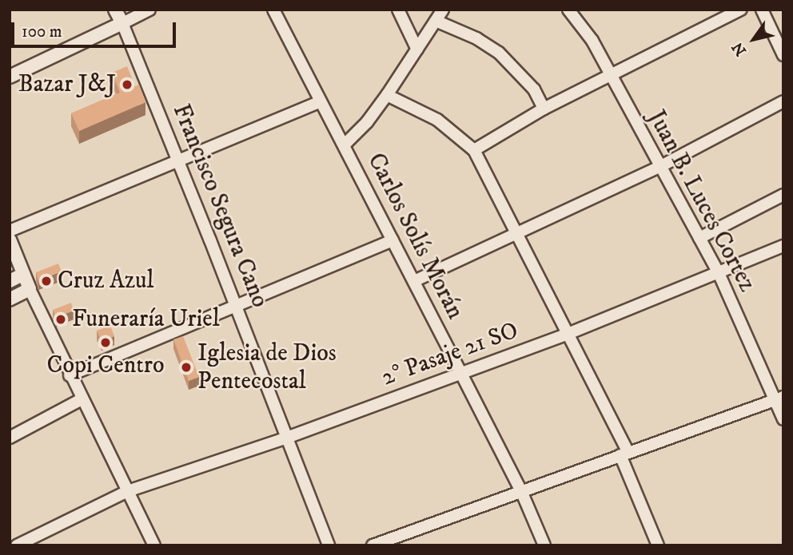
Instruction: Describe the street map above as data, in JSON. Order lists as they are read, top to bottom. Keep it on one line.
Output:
{"streets":{"street":["Juan B. Luces Cortez","Francisco Segura Cano","Carlos Solís Morán","2° Pasaje 21 SO"]},"crossings":[["Juan B. Luces Cortez","2° Pasaje 21 SO"],["Francisco Segura Cano","2° Pasaje 21 SO"],["Carlos Solís Morán","2° Pasaje 21 SO"]],"places":["Bazar J&J","Cruz Azul","Funeraría Uriel","Copi Centro","Iglesia de Dios Pentecostal"],"scale_bar":"100 m","north":"bottom left"}
